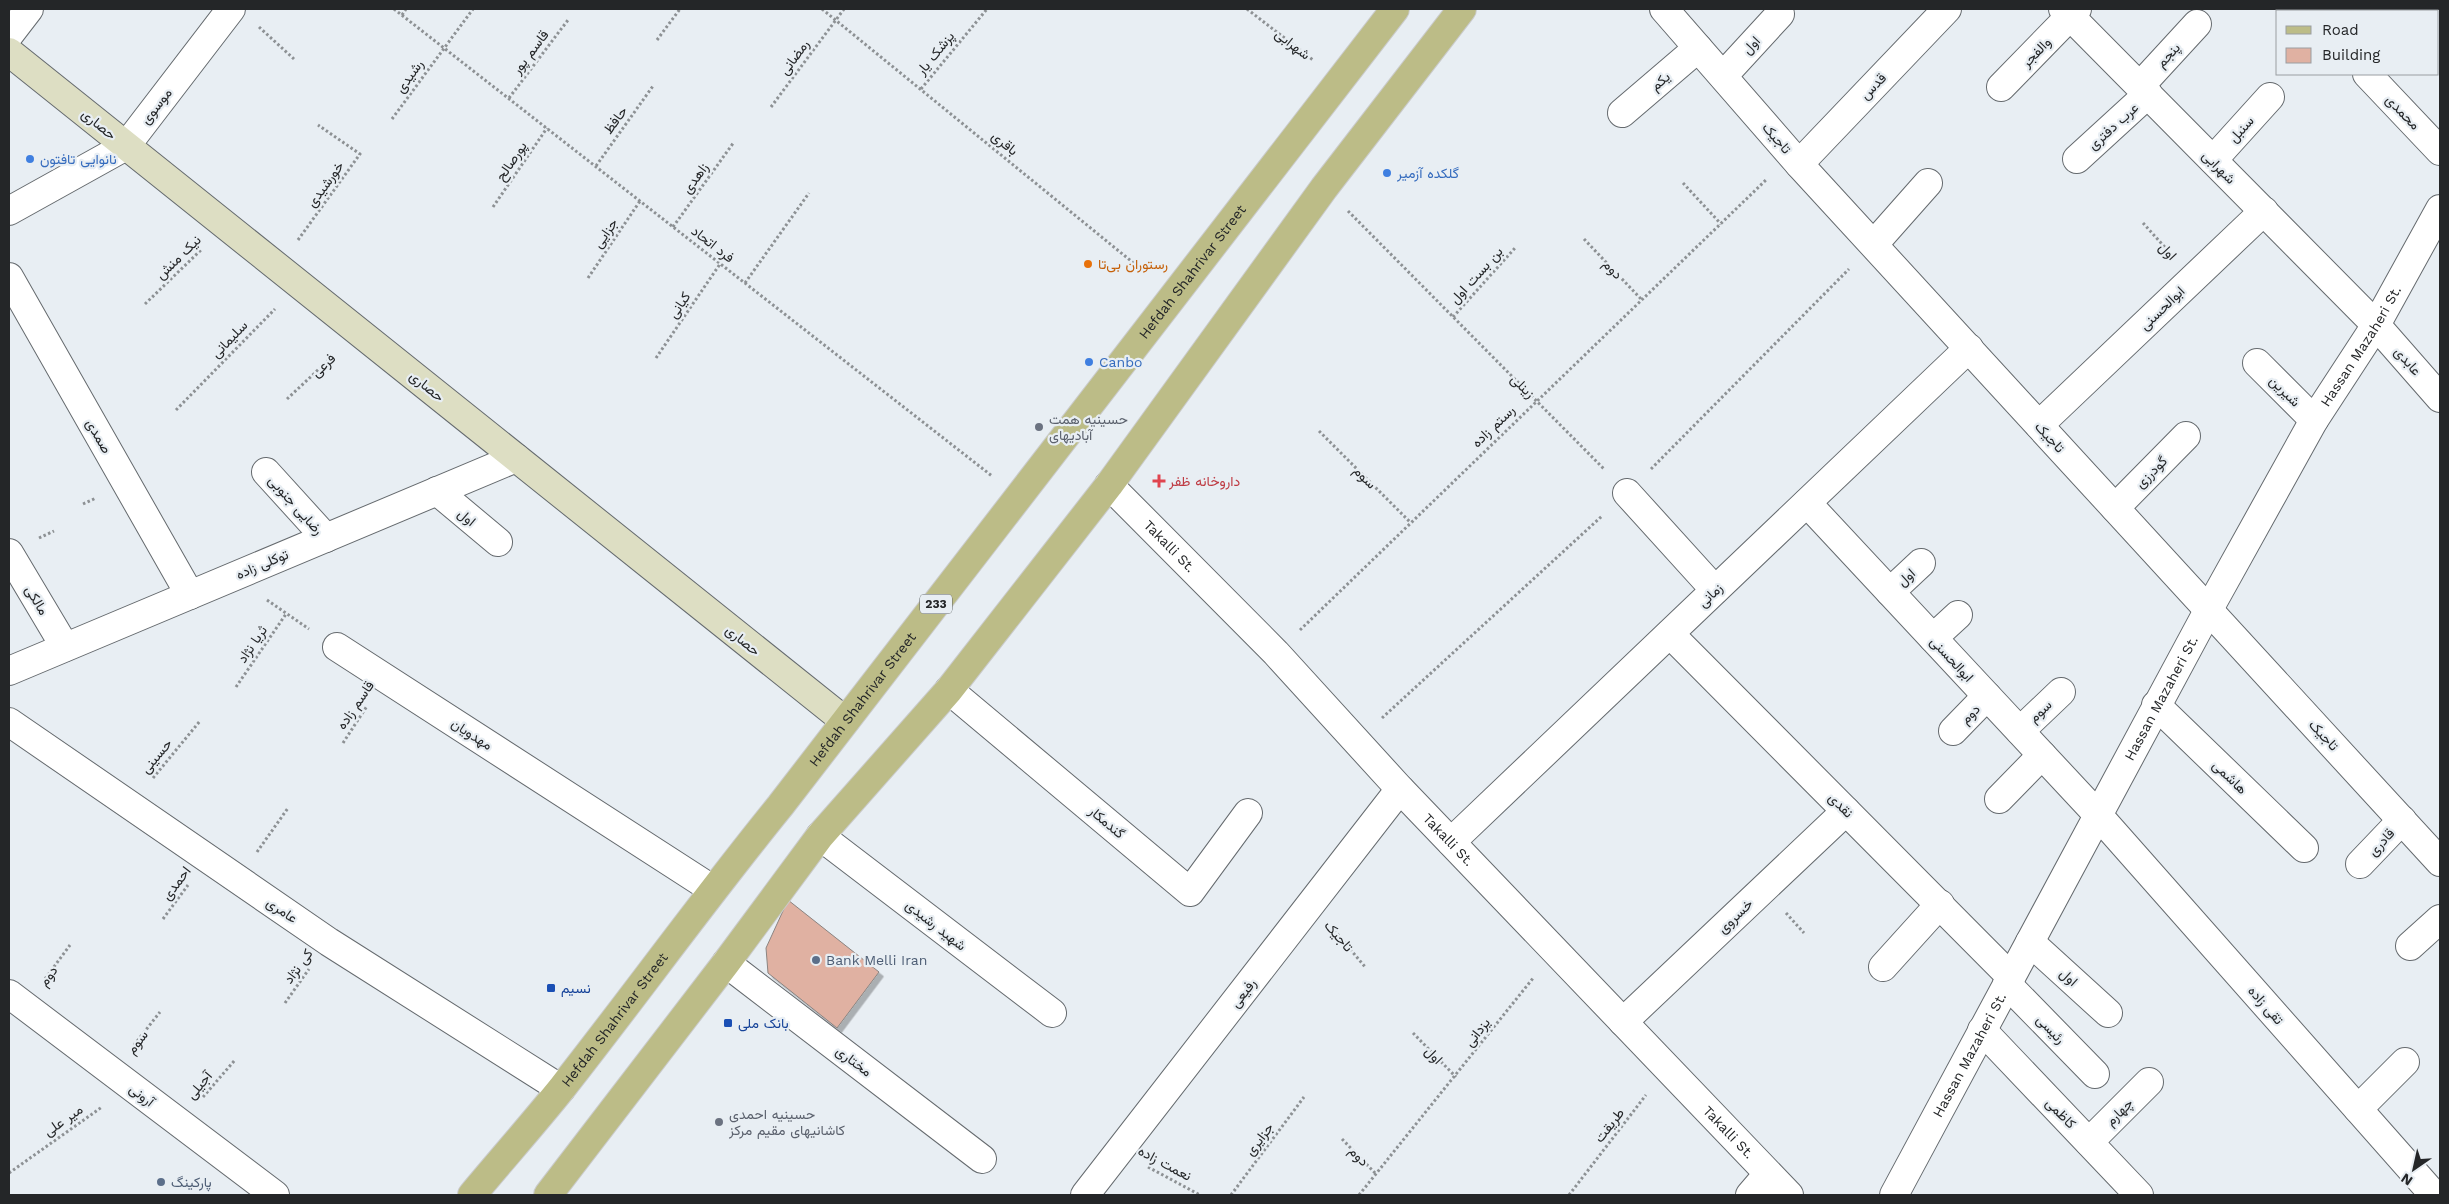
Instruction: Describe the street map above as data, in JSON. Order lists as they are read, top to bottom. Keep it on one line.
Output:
{"streets":{"main road":["حصاری","Hefdah Shahrivar Street","233"],"street":["شهرابی","اول","والفجر","پنجم","یکم","قدس","موسوی","محمدی","عرب دفتری","سنبل","تاجیک","دوم","ابوالحسنی","Hassan Mazaheri St.","عابدی","شیرین","صمدی","گودرزی","سوم","رضایی جنوبی","Takalli St.","توکلی زاده","زمانی","مالکی","مهدویان","هاشمی","نقدی","گندمکار","قادری","عامری","خسروی","شهید رشیدی","رفیعی","تقی زاده","رئیسی","مختاری","آرونی","چهارم","کاظمی"],"path":["قاسم پور","پزشک یار","رمضانی","رشیدی","حافظ","باقری","پورصالح","زاهدی","خورشیدی","جزایی","فرد اتحاد","نیک منش","بن بست اول","کیانی","سلیمانی","فرعی","زینلی","رستم زاده","ثریا نژاد","قاسم زاده","حسینی","احمدی","کی نژاد","یزدانی","آجیلی","میر علی","طریقت","جزایری","نعمت زاده"]},"crossings":[["شهرابی","والفجر"],["شهرابی","پنجم"],["شهرابی","عرب دفتری"],["شهرابی","سنبل"],["شهرابی","Hefdah Shahrivar Street"],["شهرابی","ابوالحسنی"],["شهرابی","Hassan Mazaheri St."],["شهرابی","عابدی"],["اول","تاجیک"],["اول","ابوالحسنی"],["اول","Hassan Mazaheri St."],["اول","توکلی زاده"],["اول","یزدانی"],["قاسم پور","فرد اتحاد"],["پزشک یار","باقری"],["پنجم","عرب دفتری"],["رمضانی","باقری"],["رشیدی","فرد اتحاد"],["یکم","تاجیک"],["قدس","تاجیک"],["قدس","رستم زاده"],["موسوی","حصاری"],["حافظ","فرد اتحاد"],["حصاری","خورشیدی"],["حصاری","نیک منش"],["حصاری","Hefdah Shahrivar Street"],["حصاری","سلیمانی"],["حصاری","فرعی"],["حصاری","توکلی زاده"],["تاجیک","ابوالحسنی"],["تاجیک","Hassan Mazaheri St."],["تاجیک","رستم زاده"],["تاجیک","گودرزی"],["تاجیک","زمانی"],["تاجیک","قادری"],["تاجیک","رفیعی"],["باقری","Hefdah Shahrivar Street"],["پورصالح","فرد اتحاد"],["زاهدی","فرد اتحاد"],["خورشیدی","سلیمانی"],["جزایی","فرد اتحاد"],["فرد اتحاد","Hefdah Shahrivar Street"],["فرد اتحاد","کیانی"],["دوم","ابوالحسنی"],["دوم","رستم زاده"],["دوم","یزدانی"],["دوم","آرونی"],["Hefdah Shahrivar Street","مهدویان"],["Hefdah Shahrivar Street","عامری"],["بن بست اول","زینلی"],["ابوالحسنی","Hassan Mazaheri St."],["ابوالحسنی","سوم"],["ابوالحسنی","زمانی"],["ابوالحسنی","تقی زاده"],["Hassan Mazaheri St.","عابدی"],["Hassan Mazaheri St.","شیرین"],["Hassan Mazaheri St.","هاشمی"],["Hassan Mazaheri St.","نقدی"],["Hassan Mazaheri St.","تقی زاده"],["Hassan Mazaheri St.","رئیسی"],["Hassan Mazaheri St.","کاظمی"],["زینلی","رستم زاده"],["رستم زاده","سوم"],["رستم زاده","Takalli St."],["صمدی","توکلی زاده"],["سوم","آرونی"],["سوم","میر علی"],["رضایی جنوبی","توکلی زاده"],["Takalli St.","زمانی"],["Takalli St.","خسروی"],["Takalli St.","رفیعی"],["Takalli St.","یزدانی"],["Takalli St.","طریقت"],["توکلی زاده","مالکی"],["زمانی","نقدی"],["قاسم زاده","مهدویان"],["حسینی","عامری"],["نقدی","خسروی"],["نقدی","رئیسی"],["احمدی","عامری"],["عامری","کی نژاد"],["رفیعی","نعمت زاده"],["آجیلی","آرونی"],["آرونی","میر علی"],["چهارم","کاظمی"]],"places":{"other":["نانوایی تافتون","گلكده آزمير","رستوران بی‌تا","Canbo","حسینیه همت آبادیهای","Bank Melli Iran","حسینیه احمدی کاشانیهای مقیم مرکز","پارکینگ"],"health":["داروخانه ظفر"],"transit":["نسیم","بانک ملی"]},"legend":["Road","Building"],"north":"bottom left"}
